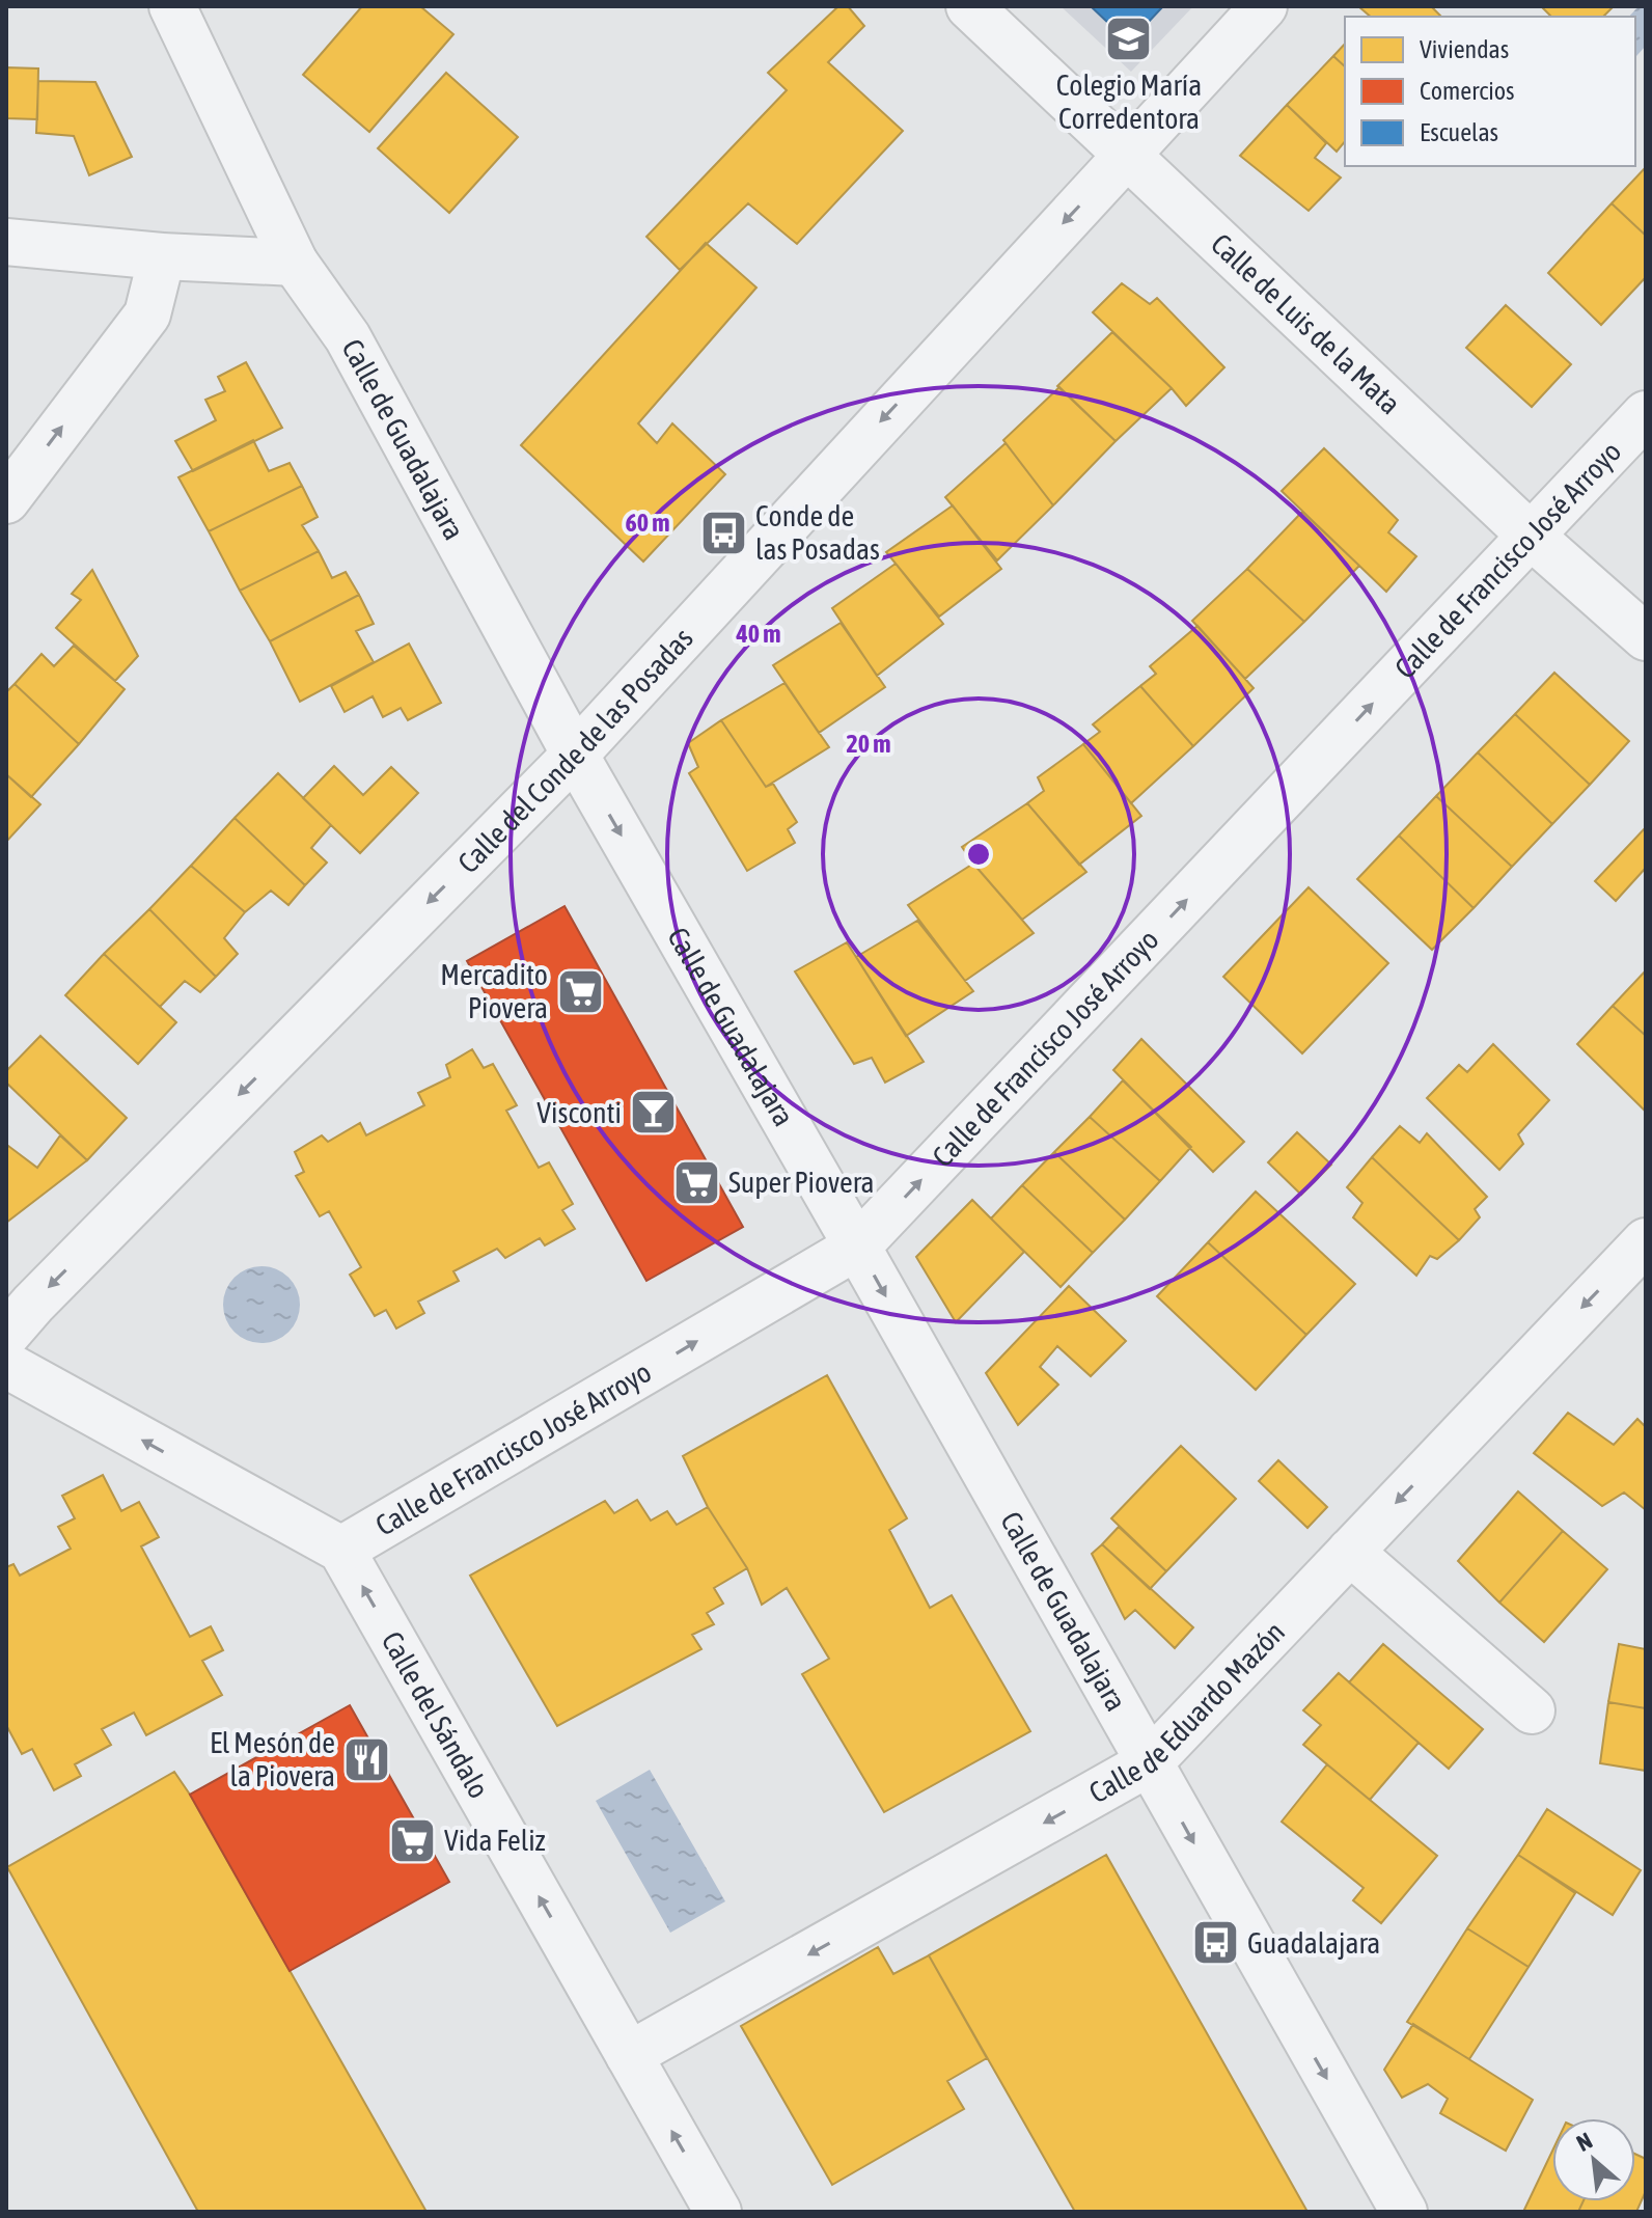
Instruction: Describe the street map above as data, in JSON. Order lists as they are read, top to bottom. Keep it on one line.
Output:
{"streets":{"street":["Calle de Luis de la Mata","Calle de Guadalajara","Calle de Francisco José Arroyo","Calle del Conde de las Posadas","Calle de Eduardo Mazón","Calle del Sándalo"]},"crossings":[["Calle de Luis de la Mata","Calle de Francisco José Arroyo"],["Calle de Luis de la Mata","Calle del Conde de las Posadas"],["Calle de Guadalajara","Calle de Francisco José Arroyo"],["Calle de Guadalajara","Calle del Conde de las Posadas"],["Calle de Guadalajara","Calle de Eduardo Mazón"],["Calle de Francisco José Arroyo","Calle del Sándalo"],["Calle de Eduardo Mazón","Calle del Sándalo"]],"one_way":["Calle de Guadalajara","Calle de Francisco José Arroyo","Calle del Conde de las Posadas","Calle de Eduardo Mazón","Calle del Sándalo"],"places":{"school or university":["Colegio María Corredentora"],"bus stop":["Conde de las Posadas","Guadalajara"],"supermarket":["Mercadito Piovera","Super Piovera","Vida Feliz"],"bar":["Visconti"],"restaurant":["El Mesón de la Piovera"]},"legend":["Viviendas","Comercios","Escuelas"],"north":"top left","rings":["60 m","40 m","20 m"]}
